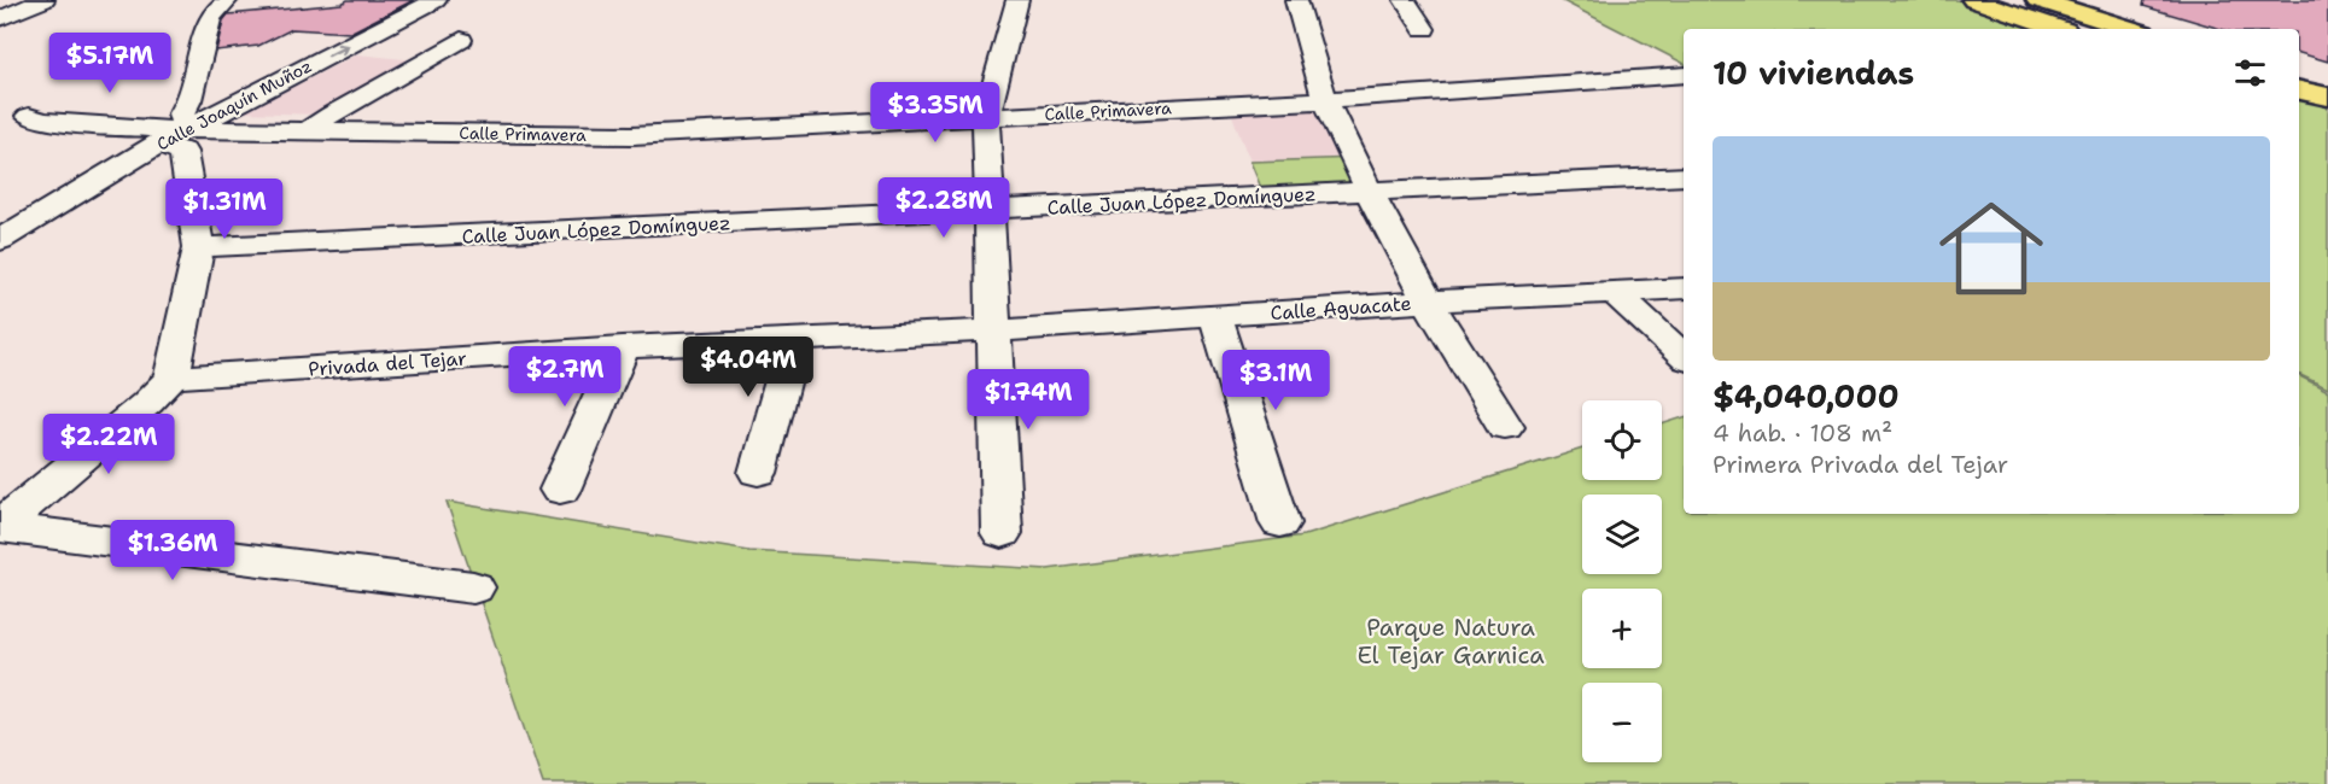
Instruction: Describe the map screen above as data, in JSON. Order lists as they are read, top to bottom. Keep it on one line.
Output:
{"streets":{"street":["Calle Joaquín Muñoz","Calle Primavera","Calle Juan López Domínguez","Calle Aguacate","Privada del Tejar"]},"crossings":[["Calle Joaquín Muñoz","Calle Primavera"],["Calle Aguacate","Privada del Tejar"]],"parks":["Parque Natura El Tejar Garnica"],"page":{"heading":"10 viviendas","price":["$5.17M","$3.35M","$2.28M","$1.31M","$4.04M","$2.7M","$3.1M","$1.74M","$2.22M","$1.36M"],"list":[{"name":"$4,040,000","note":"4 hab. · 108 m² · Primera Privada del Tejar"}],"map_buttons":["+","−"]}}
